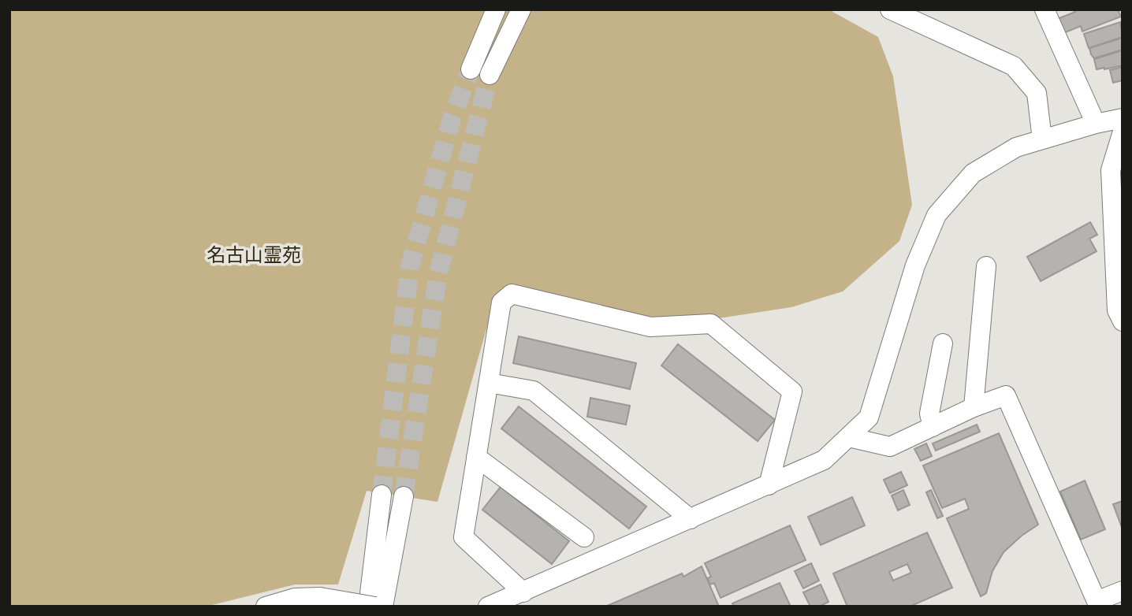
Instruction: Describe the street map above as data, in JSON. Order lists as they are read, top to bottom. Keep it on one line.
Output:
{"parks":["名古山霊苑"]}
